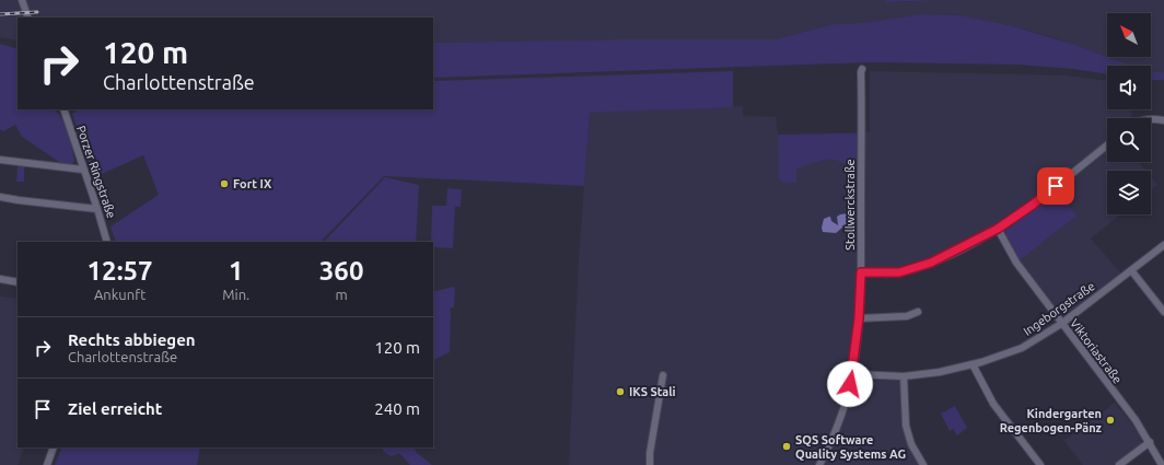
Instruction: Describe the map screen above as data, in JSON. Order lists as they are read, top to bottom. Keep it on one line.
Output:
{"streets":{"street":["Porzer Ringstraße","Stollwerckstraße","Ingeborgstraße","Viktoriastraße"]},"crossings":[["Stollwerckstraße","Ingeborgstraße"],["Ingeborgstraße","Viktoriastraße"]],"places":["Fort IX","IKS Stali","Kindergarten Regenbogen-Pänz","SQS Software Quality Systems AG"],"north":"top left","page":{"turn":["120 m","Charlottenstraße"],"eta":["12:57","Ankunft","1","Min.","360","m"],"list":[{"name":"Rechts abbiegen","note":"Charlottenstraße","value":"120 m"},{"name":"Ziel erreicht","value":"240 m"}]}}
